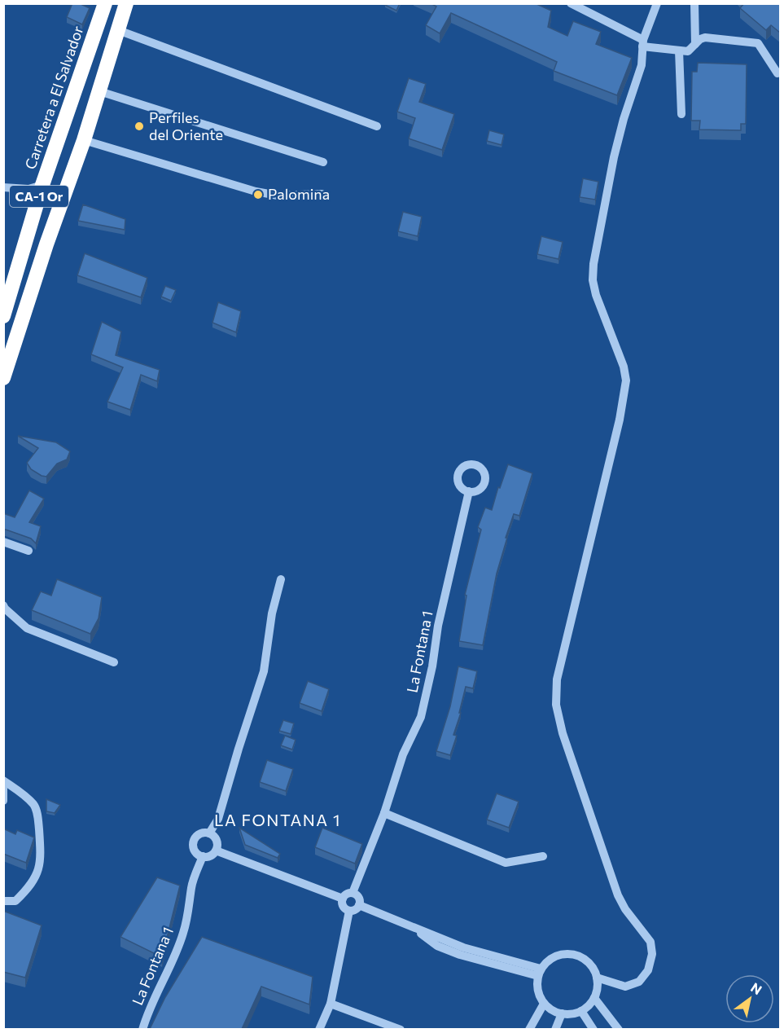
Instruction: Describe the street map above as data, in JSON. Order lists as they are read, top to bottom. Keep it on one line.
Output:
{"streets":{"highway":["Carretera a El Salvador","CA-1 Or"],"street":["La Fontana 1"]},"districts":["LA FONTANA 1"],"places":["Perfiles del Oriente","Palomina"],"north":"top right"}
